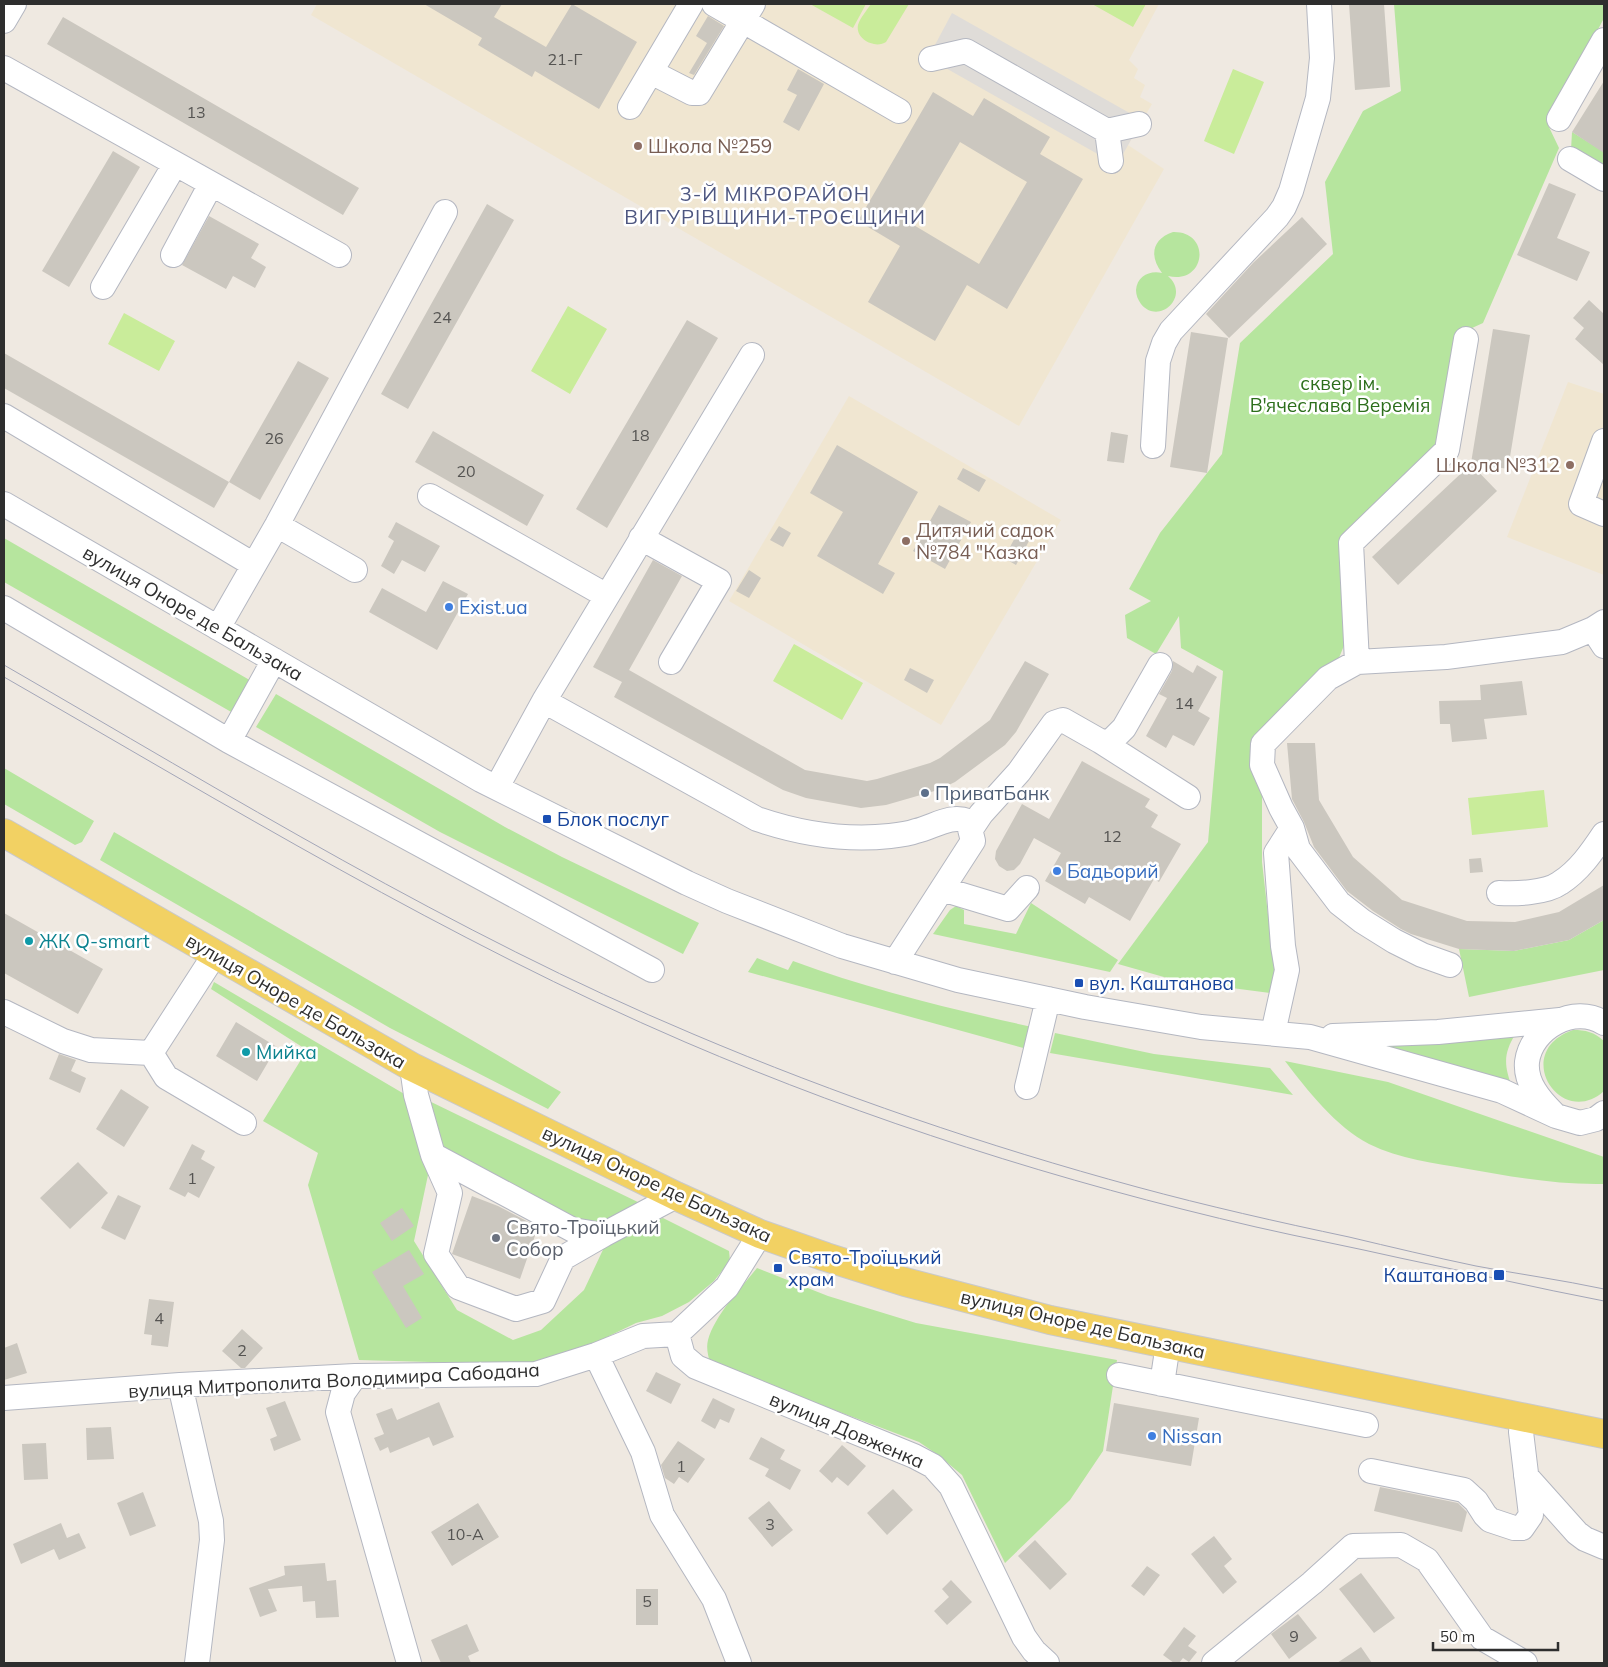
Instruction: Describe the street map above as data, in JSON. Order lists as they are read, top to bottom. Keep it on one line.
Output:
{"streets":{"main road":["вулиця Оноре де Бальзака"],"street":["вулиця Митрополита Володимира Сабодана","вулиця Довженка"]},"crossings":[["вулиця Митрополита Володимира Сабодана","вулиця Довженка"]],"districts":["3-Й МІКРОРАЙОН ВИГУРІВЩИНИ-ТРОЄЩИНИ"],"parks":["сквер ім. В'ячеслава Веремія"],"places":{"other":["Школа №259","Школа №312","Дитячий садок №784 \"Казка\"","Exist.ua","ПриватБанк","Бадьорий","ЖК Q-smart","Мийка","Свято-Троїцький Собор","Nissan"],"transit":["Блок послуг","вул. Каштанова","Свято-Троїцький храм","Каштанова"]},"house_numbers":["21-Г","13","24","18","26","20","14","12","1","4","2","1","3","10-А","5","9"],"scale_bar":"50 m"}
